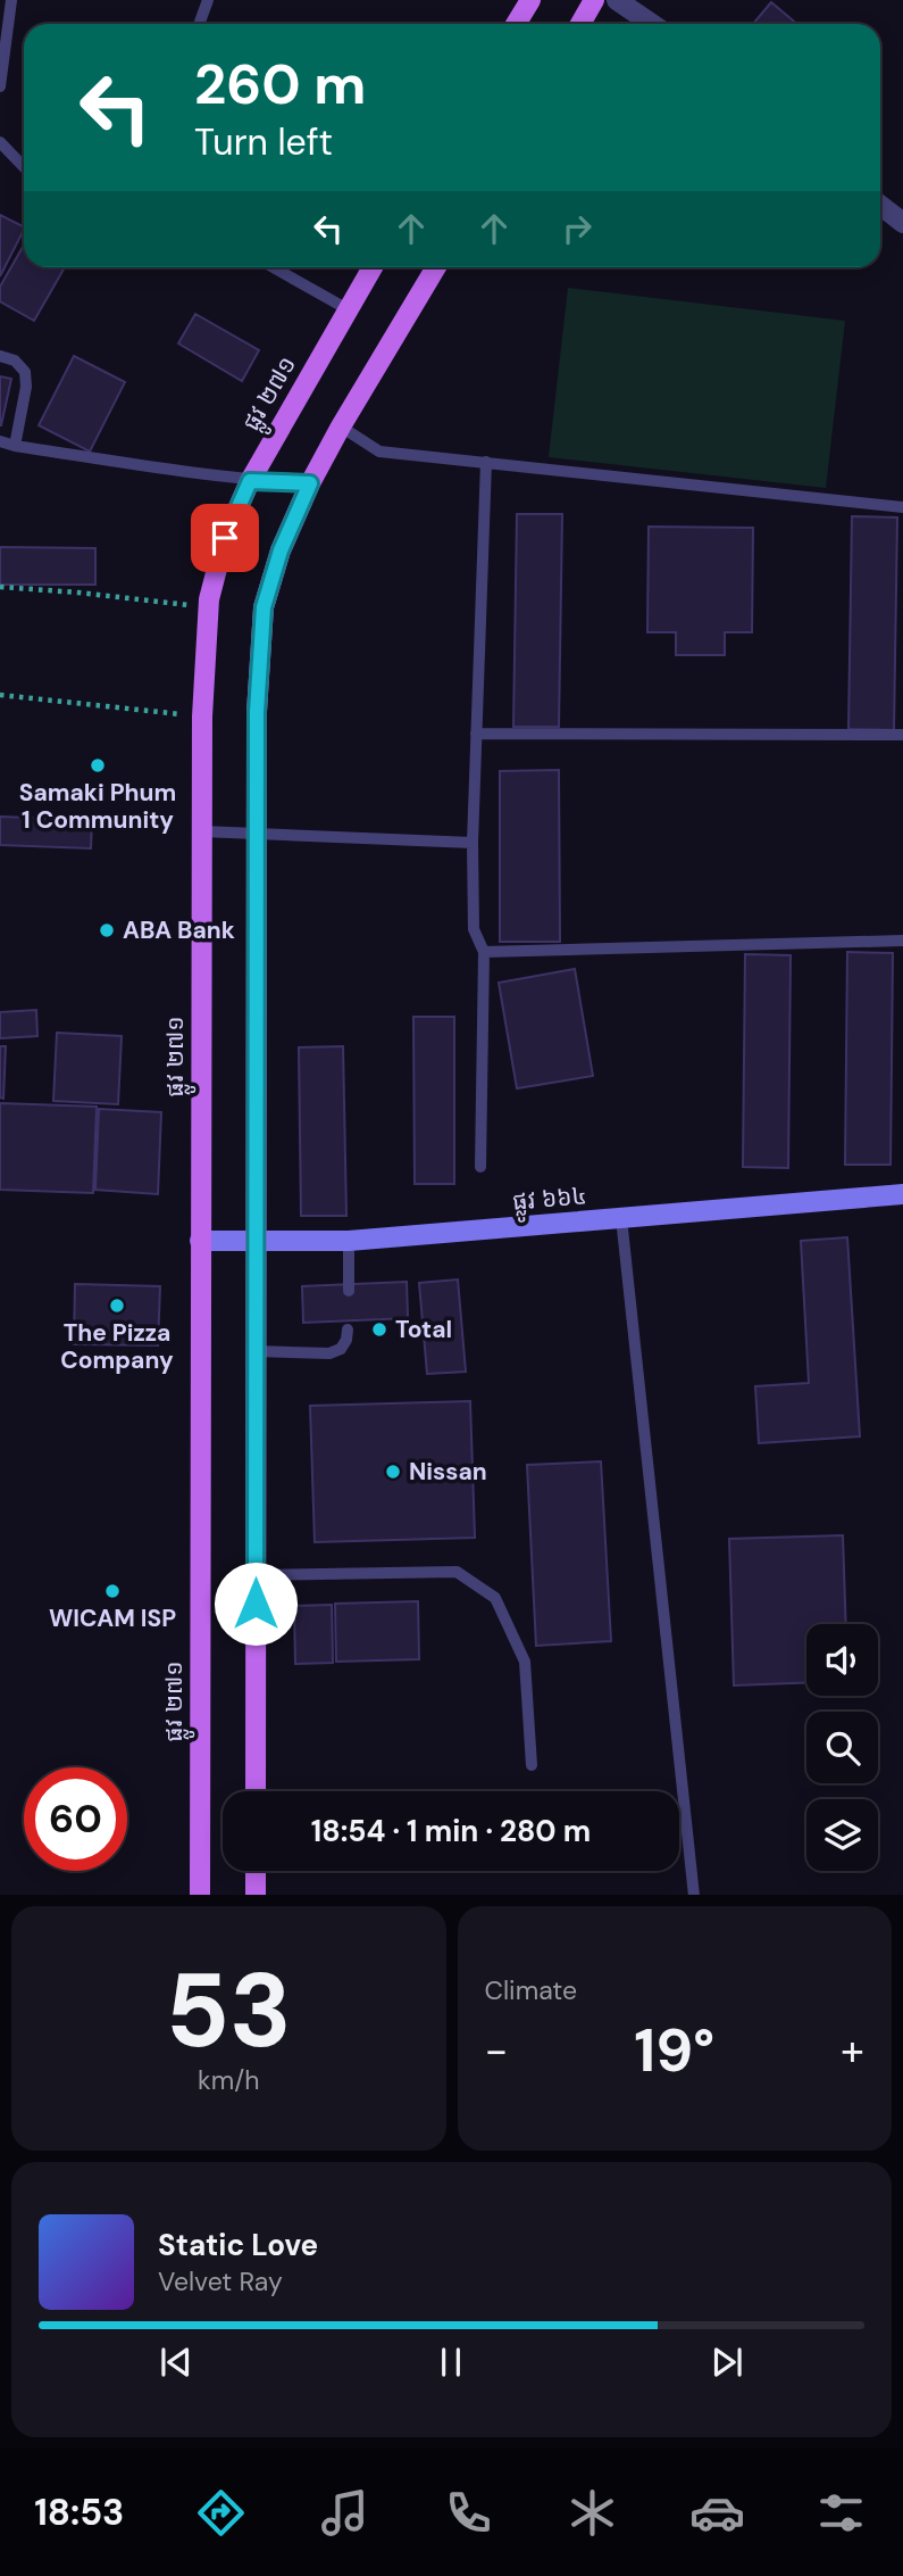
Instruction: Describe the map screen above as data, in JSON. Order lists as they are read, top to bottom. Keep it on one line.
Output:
{"streets":{"main road":["ផ្លូវ ២៧១"],"street":["ផ្លូវ ៦៦៤"]},"crossings":[["ផ្លូវ ២៧១","ផ្លូវ ៦៦៤"]],"places":["Samaki Phum 1 Community","ABA Bank","The Pizza Company","Total","Nissan","WICAM ISP"],"page":{"turn":["260 m","Turn left"],"limit":"60","trip":"18:54 · 1 min · 280 m","tile":[["53","km/h"],"Climate"],"heat":["−","19°","+"],"song":["Static Love","Velvet Ray"],"tabs":"18:53"}}
